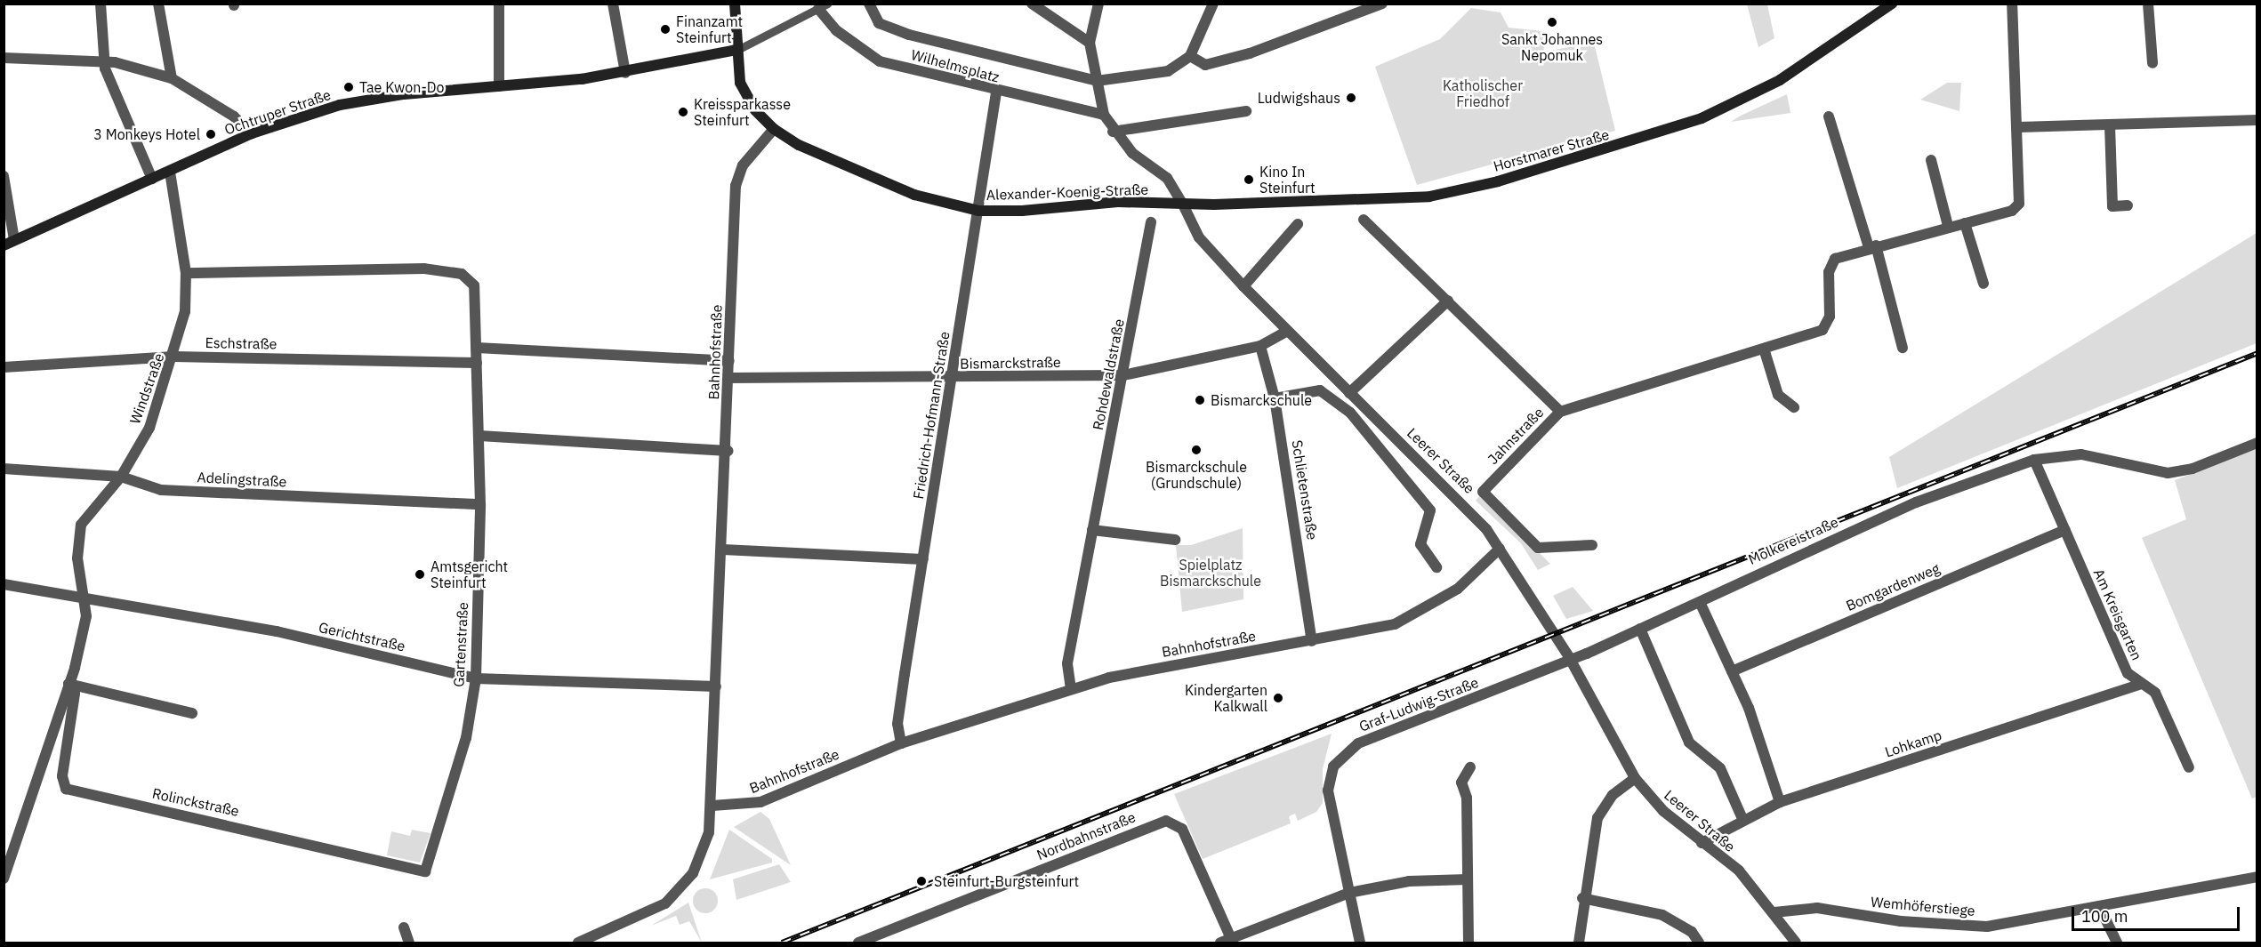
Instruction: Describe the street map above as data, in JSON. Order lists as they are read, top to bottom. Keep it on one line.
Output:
{"streets":{"main road":["Ochtruper Straße","Horstmarer Straße","Alexander-Koenig-Straße"],"street":["Wilhelmsplatz","Eschstraße","Bahnhofstraße","Bismarckstraße","Rohdewaldstraße","Windstraße","Friedrich-Hofmann-Straße","Jahnstraße","Leerer Straße","Adelingstraße","Schlietenstraße","Molkereistraße","Bomgardenweg","Am Kreisgarten","Gerichtstraße","Gartenstraße","Graf-Ludwig-Straße","Lohkamp","Rolinckstraße","Nordbahnstraße","Wemhöferstiege"]},"crossings":[["Wilhelmsplatz","Friedrich-Hofmann-Straße"],["Wilhelmsplatz","Leerer Straße"],["Ochtruper Straße","Alexander-Koenig-Straße"],["Ochtruper Straße","Windstraße"],["Horstmarer Straße","Alexander-Koenig-Straße"],["Horstmarer Straße","Leerer Straße"],["Alexander-Koenig-Straße","Bahnhofstraße"],["Alexander-Koenig-Straße","Friedrich-Hofmann-Straße"],["Alexander-Koenig-Straße","Leerer Straße"],["Eschstraße","Windstraße"],["Eschstraße","Gartenstraße"],["Bahnhofstraße","Bismarckstraße"],["Bahnhofstraße","Rohdewaldstraße"],["Bahnhofstraße","Friedrich-Hofmann-Straße"],["Bahnhofstraße","Leerer Straße"],["Bahnhofstraße","Schlietenstraße"],["Bahnhofstraße","Gerichtstraße"],["Bismarckstraße","Rohdewaldstraße"],["Bismarckstraße","Friedrich-Hofmann-Straße"],["Bismarckstraße","Leerer Straße"],["Bismarckstraße","Schlietenstraße"],["Windstraße","Adelingstraße"],["Windstraße","Gerichtstraße"],["Windstraße","Gartenstraße"],["Windstraße","Rolinckstraße"],["Leerer Straße","Molkereistraße"],["Leerer Straße","Graf-Ludwig-Straße"],["Leerer Straße","Lohkamp"],["Leerer Straße","Wemhöferstiege"],["Adelingstraße","Gartenstraße"],["Molkereistraße","Am Kreisgarten"],["Molkereistraße","Graf-Ludwig-Straße"],["Bomgardenweg","Am Kreisgarten"],["Am Kreisgarten","Lohkamp"],["Gerichtstraße","Gartenstraße"],["Gartenstraße","Rolinckstraße"]],"parks":["Katholischer Friedhof","Spielplatz Bismarckschule"],"places":["Sankt Johannes Nepomuk","Finanzamt Steinfurt","Tae Kwon-Do","Ludwigshaus","Kreissparkasse Steinfurt","3 Monkeys Hotel","Kino In Steinfurt","Bismarckschule","Bismarckschule (Grundschule)","Amtsgericht Steinfurt","Kindergarten Kalkwall","Steinfurt-Burgsteinfurt"],"scale_bar":"100 m"}
